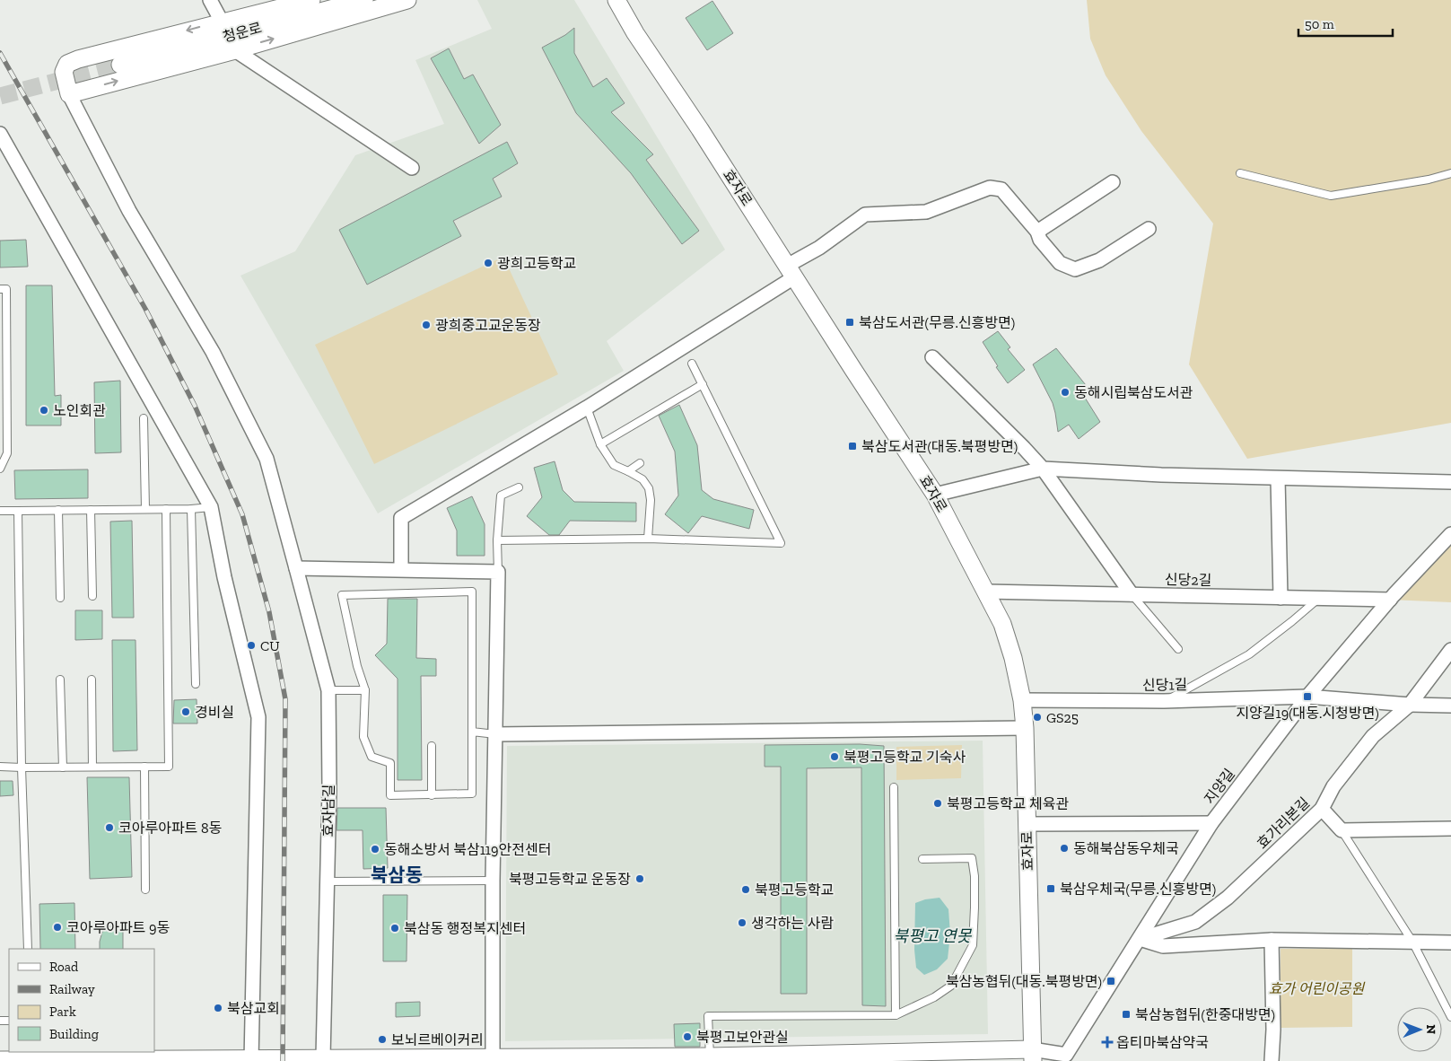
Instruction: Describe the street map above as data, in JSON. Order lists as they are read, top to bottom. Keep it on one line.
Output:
{"streets":{"street":["청운로","효자로","신당2길","신당1길","지양길","효자남길","효가리본길"]},"crossings":[["효자로","신당2길"],["효자로","신당1길"],["효자로","지양길"],["신당2길","지양길"],["신당1길","지양길"],["신당1길","효가리본길"],["지양길","효가리본길"]],"districts":["북삼동"],"water":["북평고 연못"],"parks":["효가 어린이공원"],"places":{"other":["광희고등학교","광희중고교운동장","동해시립북삼도서관","노인회관","CU","경비실","GS25","북평고등학교 기숙사","북평고등학교 체육관","코아루아파트 8동","동해북삼동우체국","동해소방서 북삼119안전센터","북평고등학교 운동장","북평고등학교","생각하는 사람","코아루아파트 9동","북삼동 행정복지센터","북삼교회","북평고보안관실","보뇌르베이커리"],"transit":["북삼도서관(무릉.신흥방면)","북삼도서관(대동.북평방면)","지양길19(대동.시청방면)","북삼우체국(무릉.신흥방면)","북삼농협뒤(대동.북평방면)","북삼농협뒤(한중대방면)"],"health":["옵티마북삼약국"]},"legend":["Road","Railway","Park","Building"],"scale_bar":"50 m","north":"right"}
